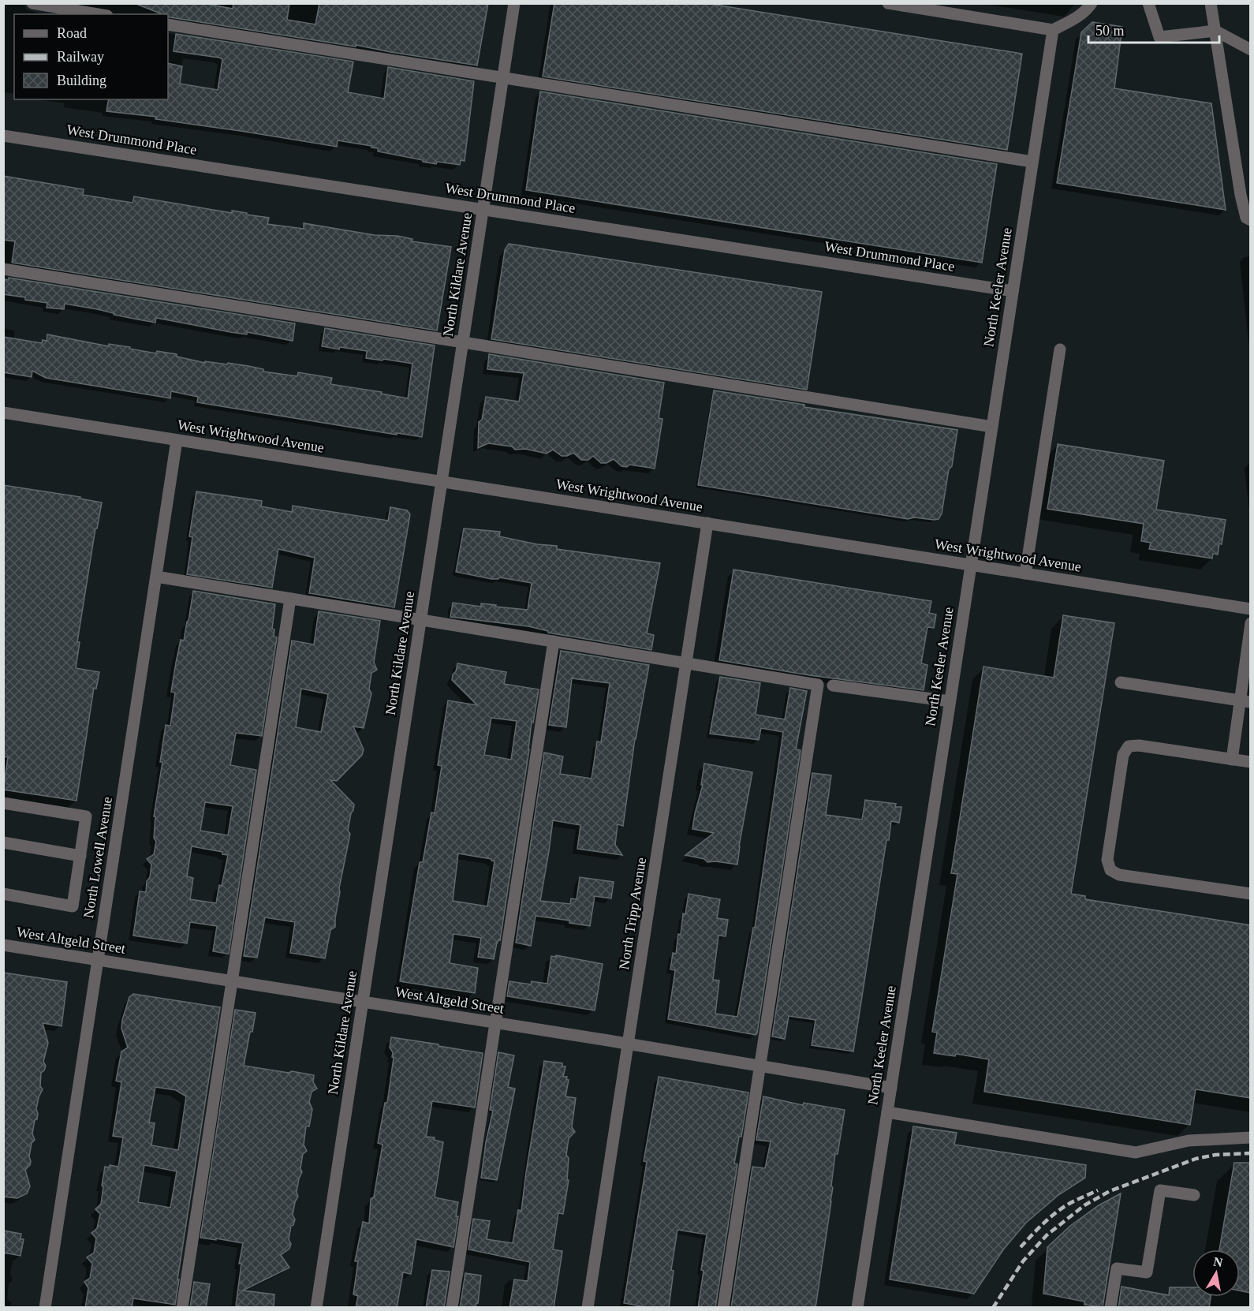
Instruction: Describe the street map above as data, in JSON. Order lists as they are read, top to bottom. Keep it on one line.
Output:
{"streets":{"street":["West Drummond Place","North Kildare Avenue","North Keeler Avenue","West Wrightwood Avenue","North Lowell Avenue","North Tripp Avenue","West Altgeld Street"]},"crossings":[["West Drummond Place","North Kildare Avenue"],["West Drummond Place","North Keeler Avenue"],["North Kildare Avenue","West Wrightwood Avenue"],["North Kildare Avenue","West Altgeld Street"],["North Keeler Avenue","West Wrightwood Avenue"],["North Keeler Avenue","West Altgeld Street"],["West Wrightwood Avenue","North Lowell Avenue"],["West Wrightwood Avenue","North Tripp Avenue"],["North Lowell Avenue","West Altgeld Street"],["North Tripp Avenue","West Altgeld Street"]],"legend":["Road","Railway","Building"],"scale_bar":"50 m","north":"top"}
